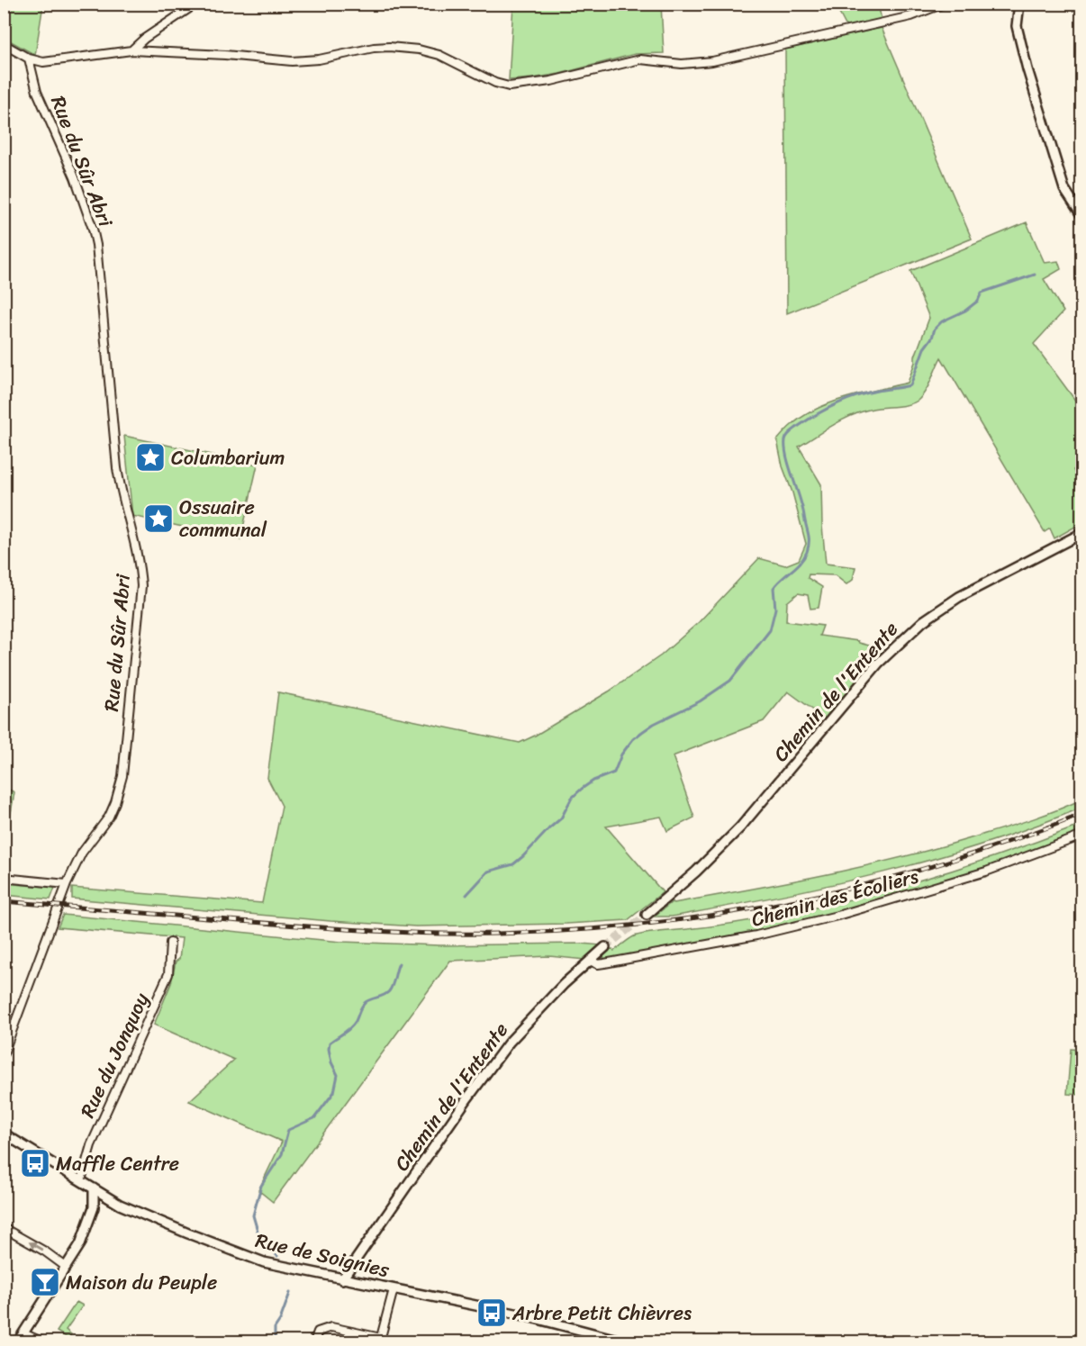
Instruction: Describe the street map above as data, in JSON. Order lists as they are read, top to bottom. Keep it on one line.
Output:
{"streets":{"street":["Rue du Sûr Abri","Chemin de l'Entente","Chemin des Écoliers","Rue du Jonquoy","Rue de Soignies"]},"crossings":[["Chemin de l'Entente","Chemin des Écoliers"],["Chemin de l'Entente","Rue de Soignies"],["Rue du Jonquoy","Rue de Soignies"]],"places":{"place":["Columbarium","Ossuaire communal"],"bus stop":["Maffle Centre","Arbre Petit Chièvres"],"bar":["Maison du Peuple"]}}
